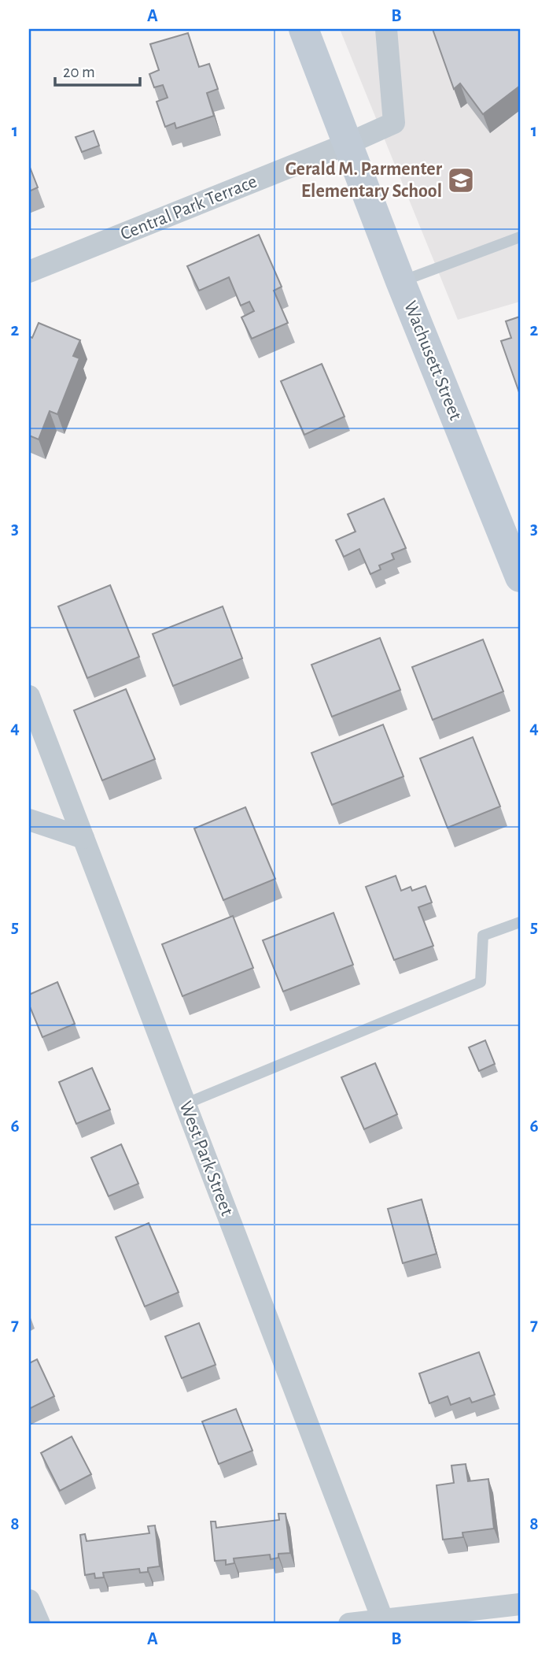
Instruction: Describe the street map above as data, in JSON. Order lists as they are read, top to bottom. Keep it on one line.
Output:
{"streets":{"street":["Central Park Terrace","Wachusett Street","West Park Street"]},"crossings":[["Central Park Terrace","Wachusett Street"]],"places":{"school or university":["Gerald M. Parmenter Elementary School"]},"scale_bar":"20 m","grid":{"columns":["A","B"],"rows":["1","2","3","4","5","6","7","8"]}}
